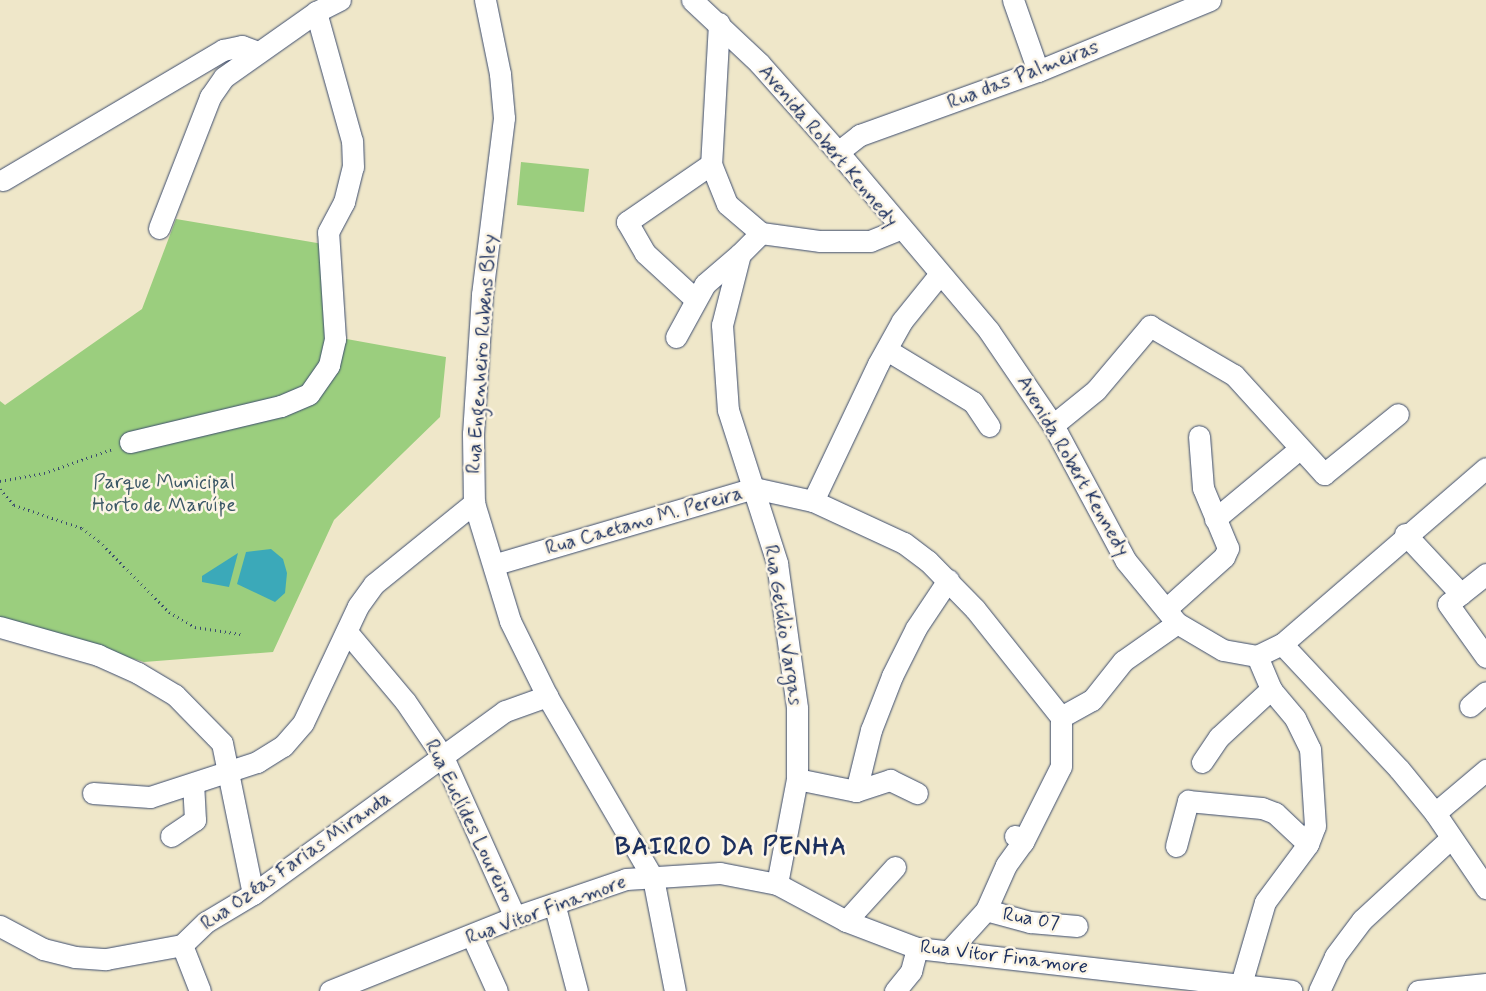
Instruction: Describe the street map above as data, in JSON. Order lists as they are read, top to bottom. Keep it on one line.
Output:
{"streets":{"street":["Rua das Palmeiras","Avenida Robert Kennedy","Rua Engenheiro Rubens Bley","Rua Caetano M. Pereira","Rua Getúlio Vargas","Rua Euclídes Loureiro","Rua Ozéas Farias Miranda","Rua Vitor Finamore","Rua 07"]},"crossings":[["Rua das Palmeiras","Avenida Robert Kennedy"],["Rua Engenheiro Rubens Bley","Rua Caetano M. Pereira"],["Rua Engenheiro Rubens Bley","Rua Ozéas Farias Miranda"],["Rua Engenheiro Rubens Bley","Rua Vitor Finamore"],["Rua Caetano M. Pereira","Rua Getúlio Vargas"],["Rua Caetano M. Pereira","Rua 07"],["Rua Getúlio Vargas","Rua Vitor Finamore"],["Rua Euclídes Loureiro","Rua Ozéas Farias Miranda"],["Rua Euclídes Loureiro","Rua Vitor Finamore"],["Rua Vitor Finamore","Rua 07"]],"districts":["BAIRRO DA PENHA"],"parks":["Parque Municipal Horto de Maruípe"]}
